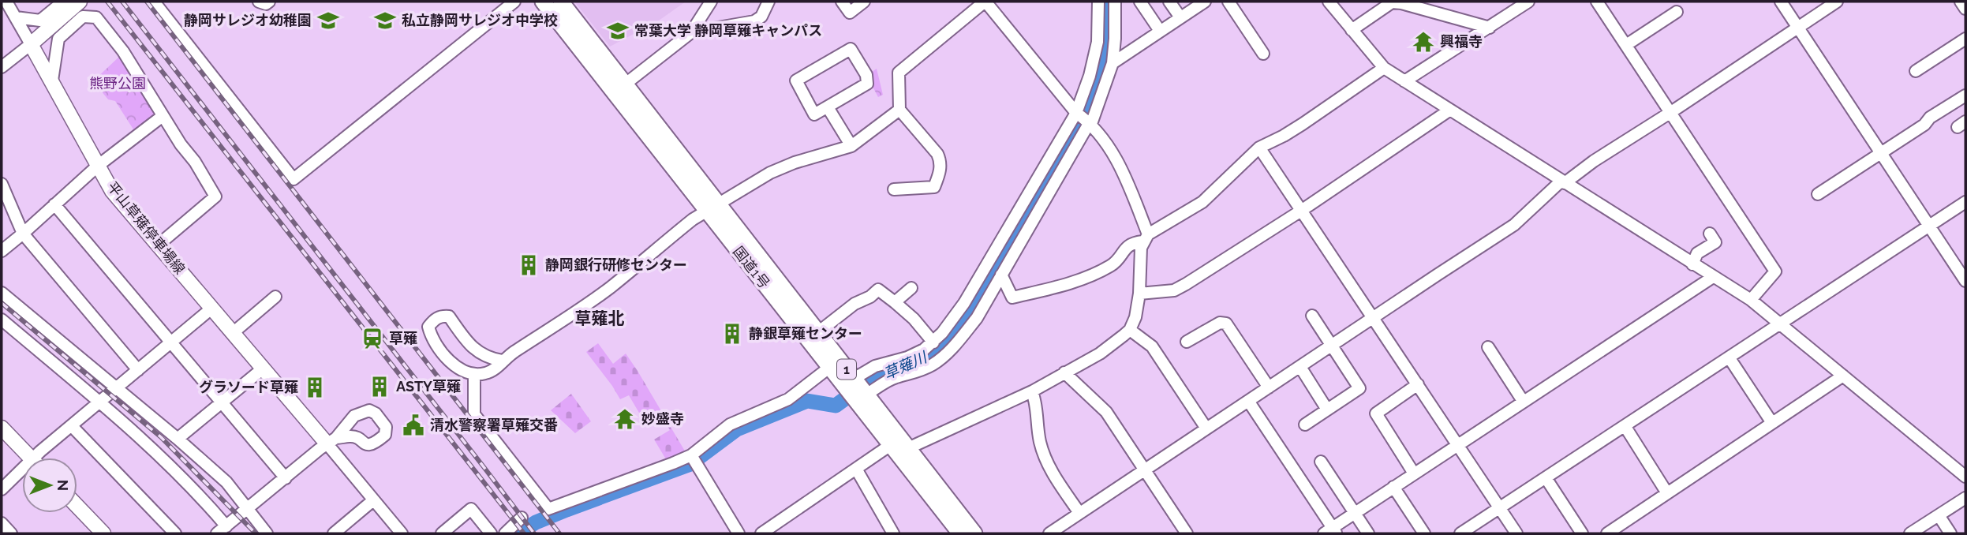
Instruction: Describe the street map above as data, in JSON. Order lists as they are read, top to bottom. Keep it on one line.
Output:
{"streets":{"highway":["国道1号","1"],"main road":["平山草薙停車場線"]},"districts":["草薙北"],"water":["草薙川"],"parks":["熊野公園"],"places":{"school or university":["静岡サレジオ幼稚園","私立静岡サレジオ中学校","常葉大学 静岡草薙キャンパス"],"temple":["興福寺","妙盛寺"],"building":["静岡銀行研修センター","静銀草薙センター","ASTY草薙","グラソード草薙"],"station":["草薙"],"public building":["清水警察署草薙交番"]},"north":"right"}
